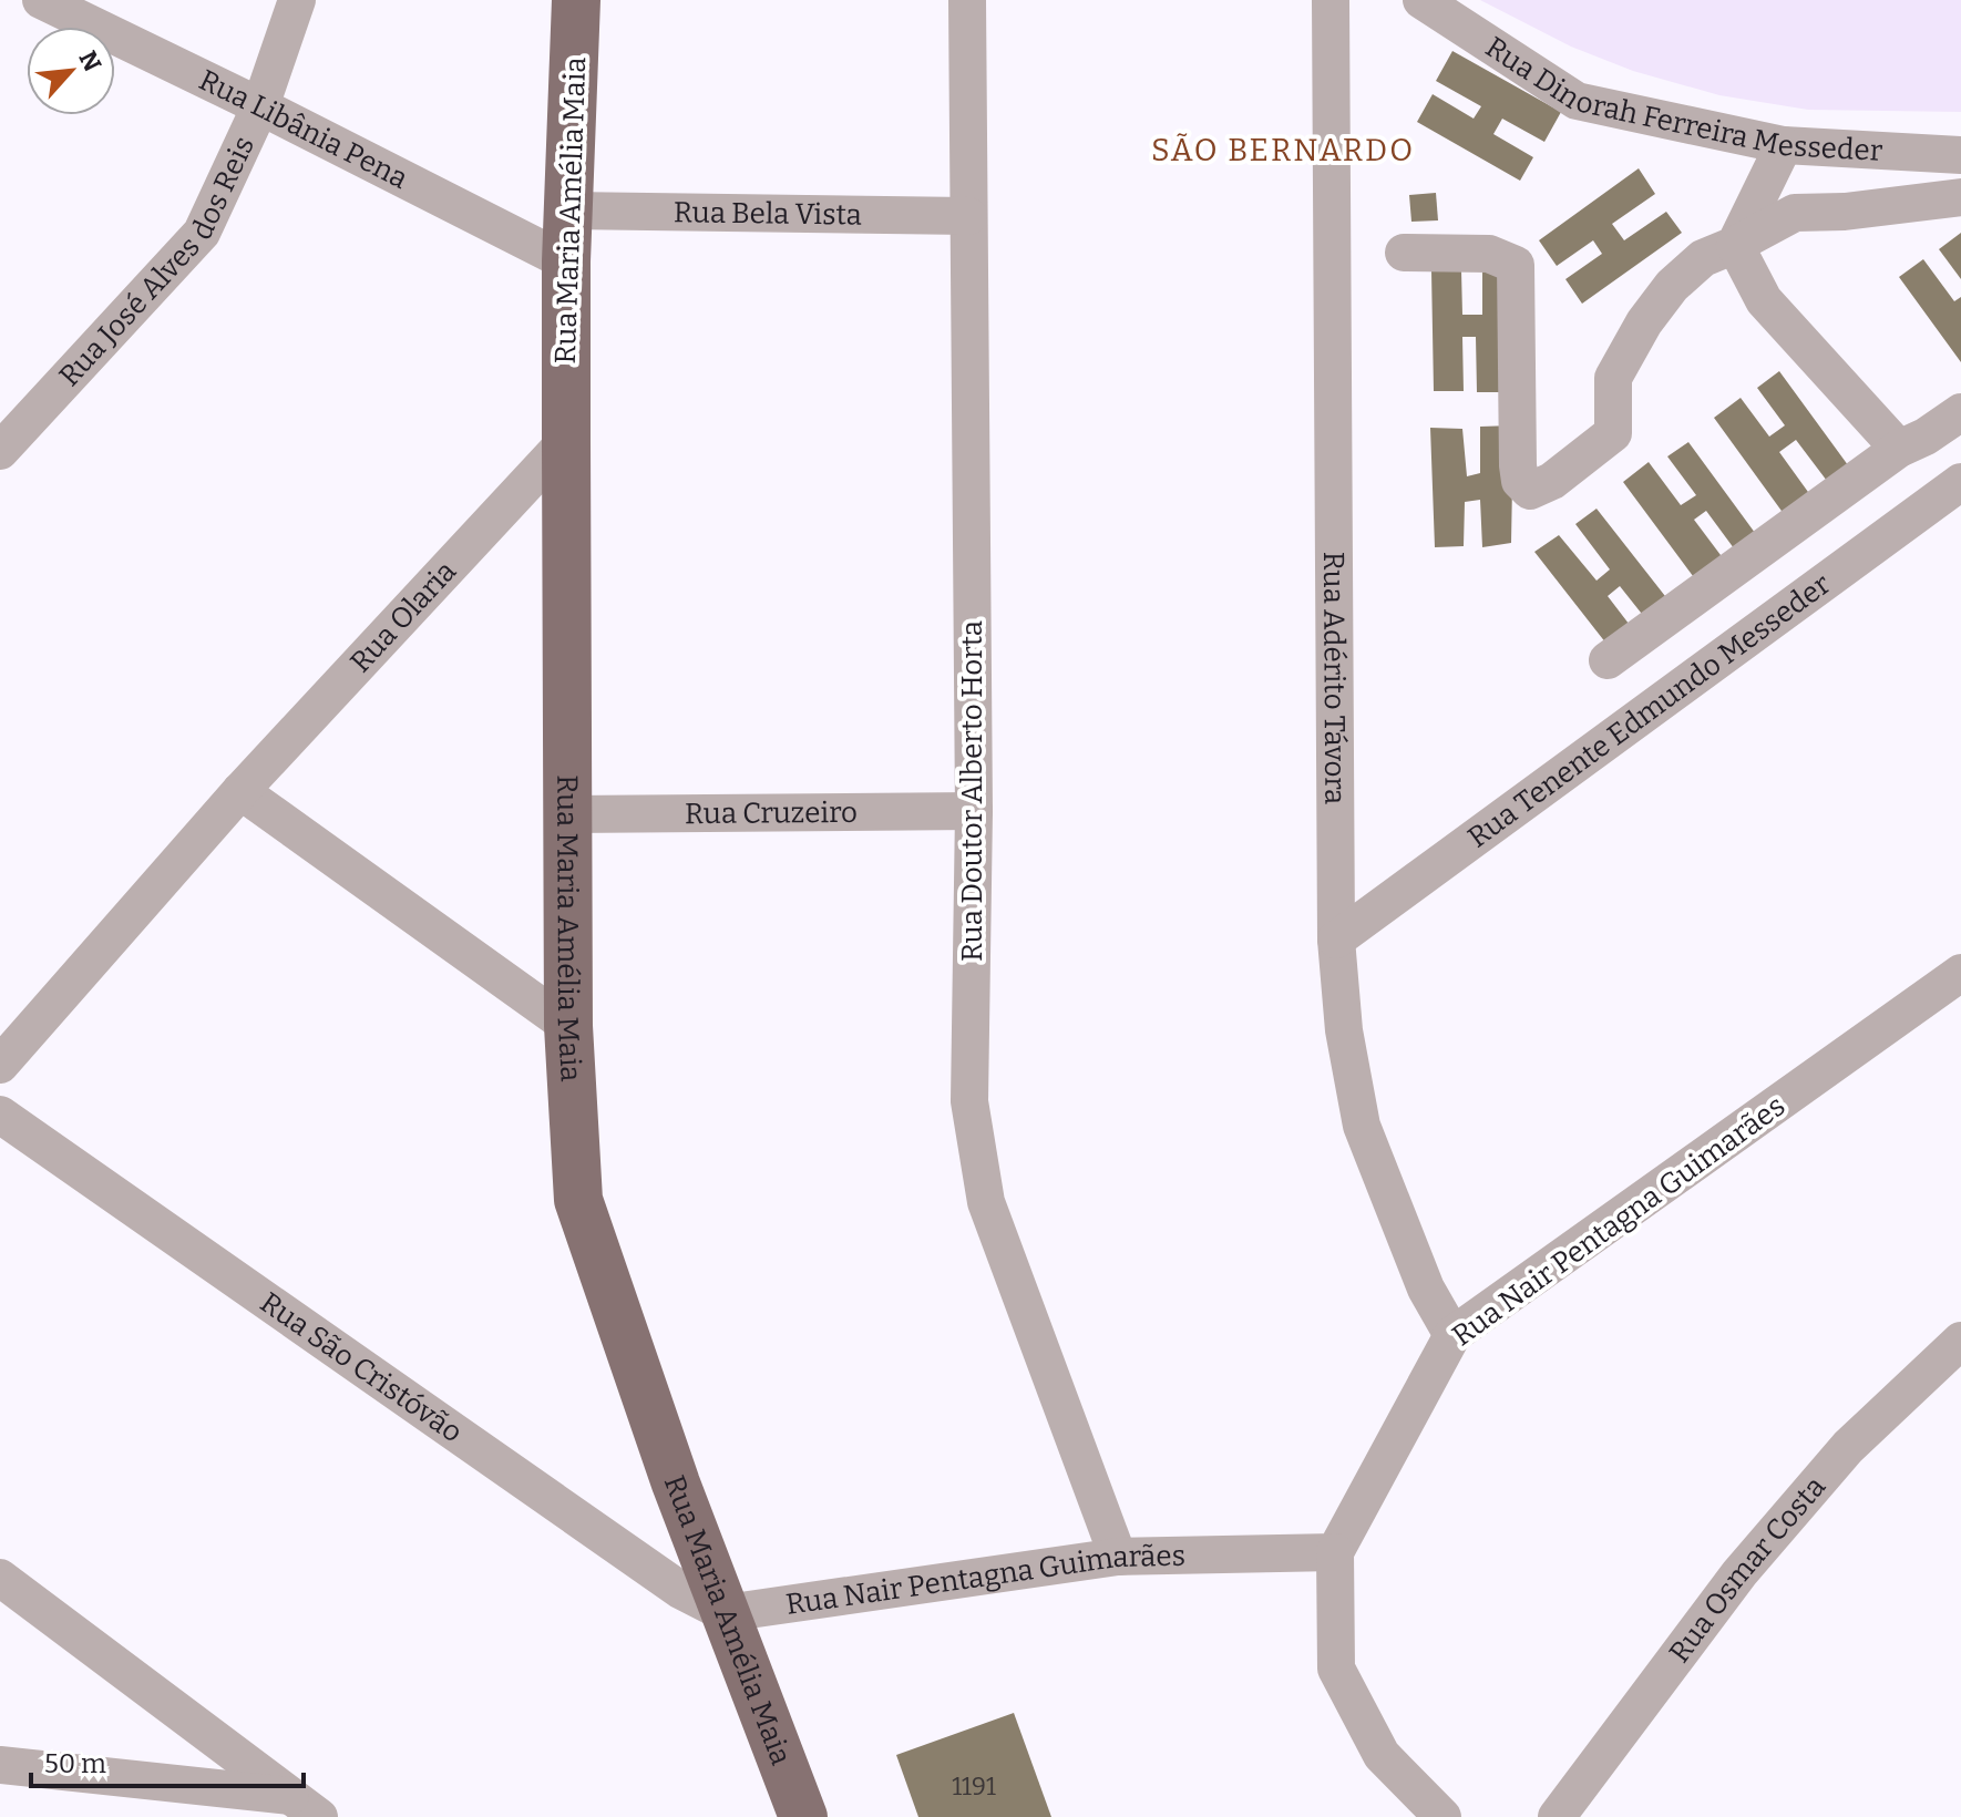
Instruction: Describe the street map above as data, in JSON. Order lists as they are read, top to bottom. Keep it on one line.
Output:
{"streets":{"main road":["Rua Maria Amélia Maia"],"street":["Rua Dinorah Ferreira Messeder","Rua Libânia Pena","Rua Bela Vista","Rua José Alves dos Reis","Rua Olaria","Rua Adérito Távora","Rua Tenente Edmundo Messeder","Rua Doutor Alberto Horta","Rua Cruzeiro","Rua Nair Pentagna Guimarães","Rua São Cristóvão","Rua Osmar Costa"]},"crossings":[["Rua Libânia Pena","Rua Maria Amélia Maia"],["Rua Libânia Pena","Rua José Alves dos Reis"],["Rua Maria Amélia Maia","Rua Bela Vista"],["Rua Maria Amélia Maia","Rua Olaria"],["Rua Maria Amélia Maia","Rua Cruzeiro"],["Rua Maria Amélia Maia","Rua Nair Pentagna Guimarães"],["Rua Maria Amélia Maia","Rua São Cristóvão"],["Rua Bela Vista","Rua Doutor Alberto Horta"],["Rua Adérito Távora","Rua Tenente Edmundo Messeder"],["Rua Adérito Távora","Rua Nair Pentagna Guimarães"],["Rua Doutor Alberto Horta","Rua Cruzeiro"],["Rua Doutor Alberto Horta","Rua Nair Pentagna Guimarães"],["Rua Nair Pentagna Guimarães","Rua São Cristóvão"]],"districts":["SÃO BERNARDO"],"house_numbers":["1191"],"scale_bar":"50 m","north":"top right"}
